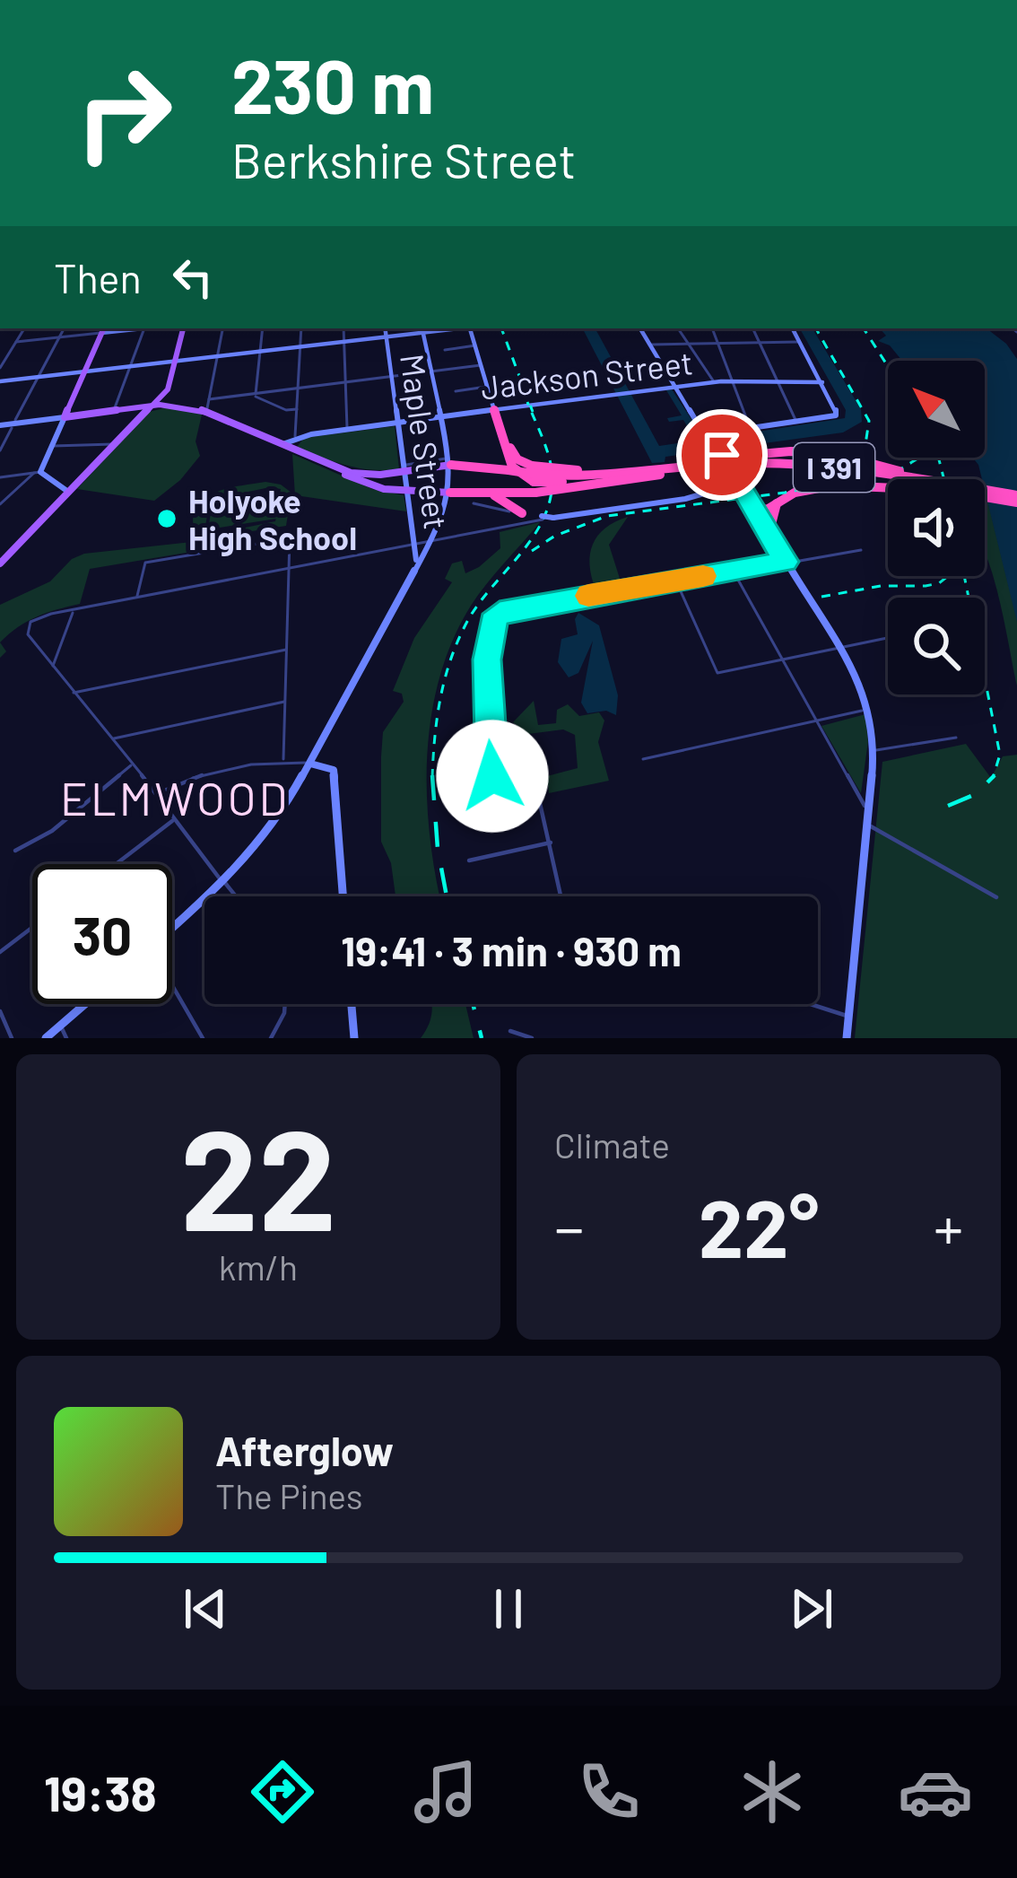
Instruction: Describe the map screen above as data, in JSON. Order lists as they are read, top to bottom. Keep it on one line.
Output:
{"streets":{"highway":["I 391"],"street":["Jackson Street","Maple Street"]},"crossings":[["Jackson Street","Maple Street"]],"districts":["ELMWOOD"],"places":["Holyoke High School"],"north":"top left","page":{"turn":["230 m","Berkshire Street"],"then":"Then","limit":"30","trip":"19:41 · 3 min · 930 m","tile":[["22","km/h"],"Climate"],"heat":["−","22°","+"],"song":["Afterglow","The Pines"],"tabs":"19:38"}}
